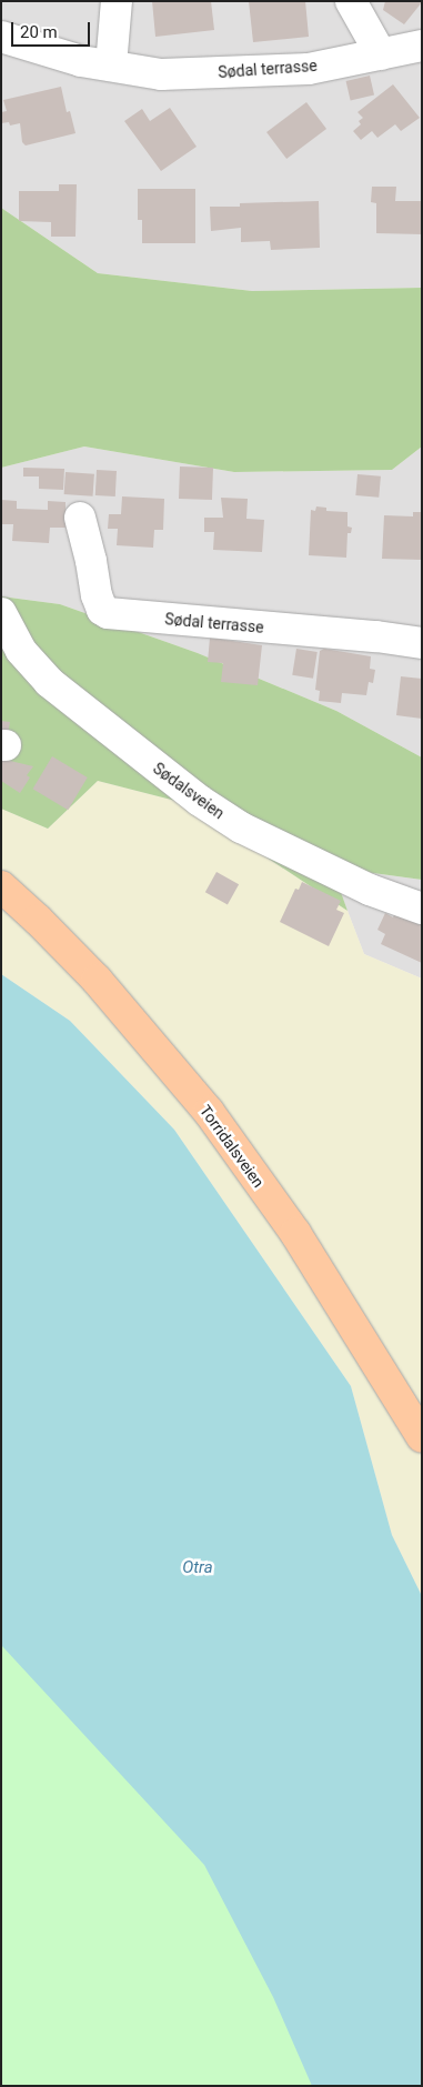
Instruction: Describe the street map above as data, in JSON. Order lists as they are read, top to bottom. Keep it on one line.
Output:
{"streets":{"main road":["Torridalsveien"],"street":["Sødal terrasse","Sødalsveien"]},"water":["Otra"],"scale_bar":"20 m"}
